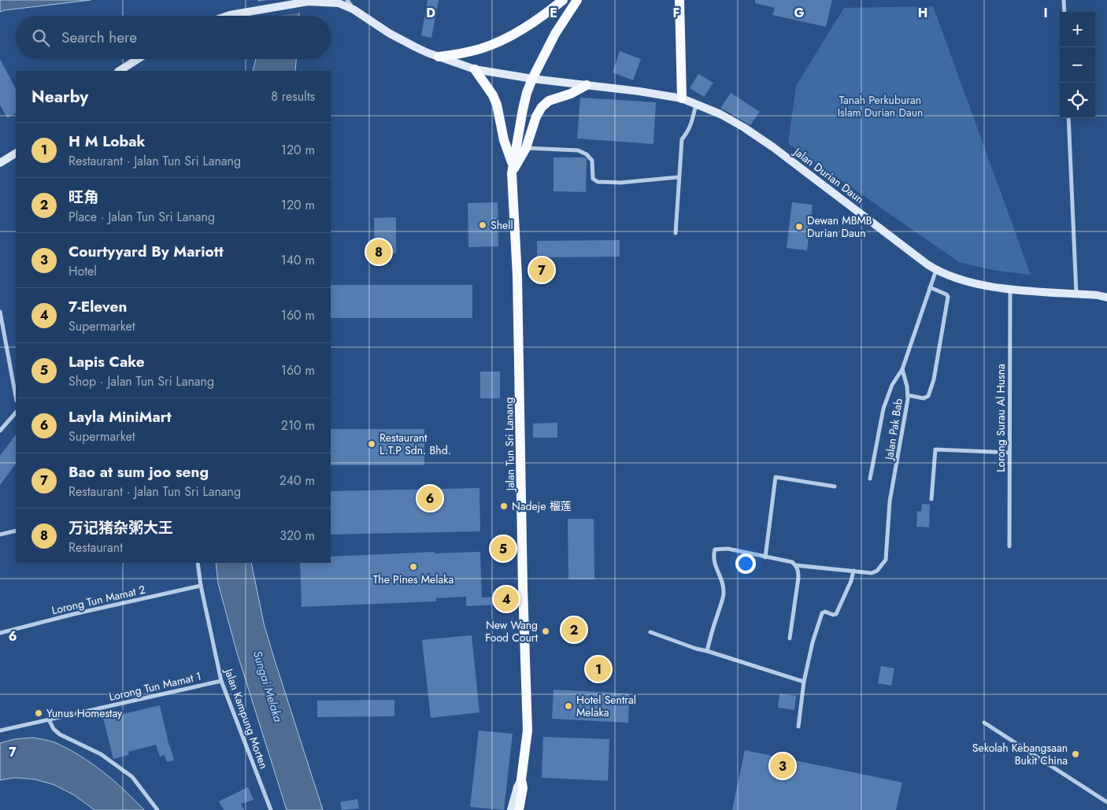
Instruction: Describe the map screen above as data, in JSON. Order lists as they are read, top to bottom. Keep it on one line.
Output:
{"streets":{"main road":["Jalan Tun Sri Lanang"],"street":["Jalan Durian Daun","Lorong Surau Al Husna","Jalan Pak Bab","Lorong Tun Mamat 2","Lorong Tun Mamat 1","Jalan Kampung Morten"]},"crossings":[["Jalan Durian Daun","Lorong Surau Al Husna"],["Jalan Durian Daun","Jalan Tun Sri Lanang"],["Lorong Tun Mamat 2","Jalan Kampung Morten"],["Lorong Tun Mamat 1","Jalan Kampung Morten"]],"water":["Sungai Melaka"],"parks":["Tanah Perkuburan Islam Durian Daun"],"places":["Shell","Dewan MBMB Durian Daun","Restaurant L.T.P Sdn. Bhd.","Nadeje 榴莲","The Pines Melaka","New Wang Food Court","Hotel Sentral Melaka","Yunus Homestay","Sekolah Kebangsaan Bukit China"],"page":{"map_buttons":["+","−"],"search":"Search here","heading":["Nearby","8 results"],"list":[{"mark":"1","name":"H M Lobak","note":"Restaurant · Jalan Tun Sri Lanang","value":"120 m"},{"mark":"2","name":"旺角","note":"Place · Jalan Tun Sri Lanang","value":"120 m"},{"mark":"3","name":"Courtyyard By Mariott","note":"Hotel","value":"140 m"},{"mark":"4","name":"7-Eleven","note":"Supermarket","value":"160 m"},{"mark":"5","name":"Lapis Cake","note":"Shop · Jalan Tun Sri Lanang","value":"160 m"},{"mark":"6","name":"Layla MiniMart","note":"Supermarket","value":"210 m"},{"mark":"7","name":"Bao at sum joo seng","note":"Restaurant · Jalan Tun Sri Lanang","value":"240 m"},{"mark":"8","name":"万记猪杂粥大王","note":"Restaurant","value":"320 m"}],"pins":["8","7","6","5","4","2","1","3"]},"grid":{"columns":["D","E","F","G","H","I"],"rows":["6","7"]}}
